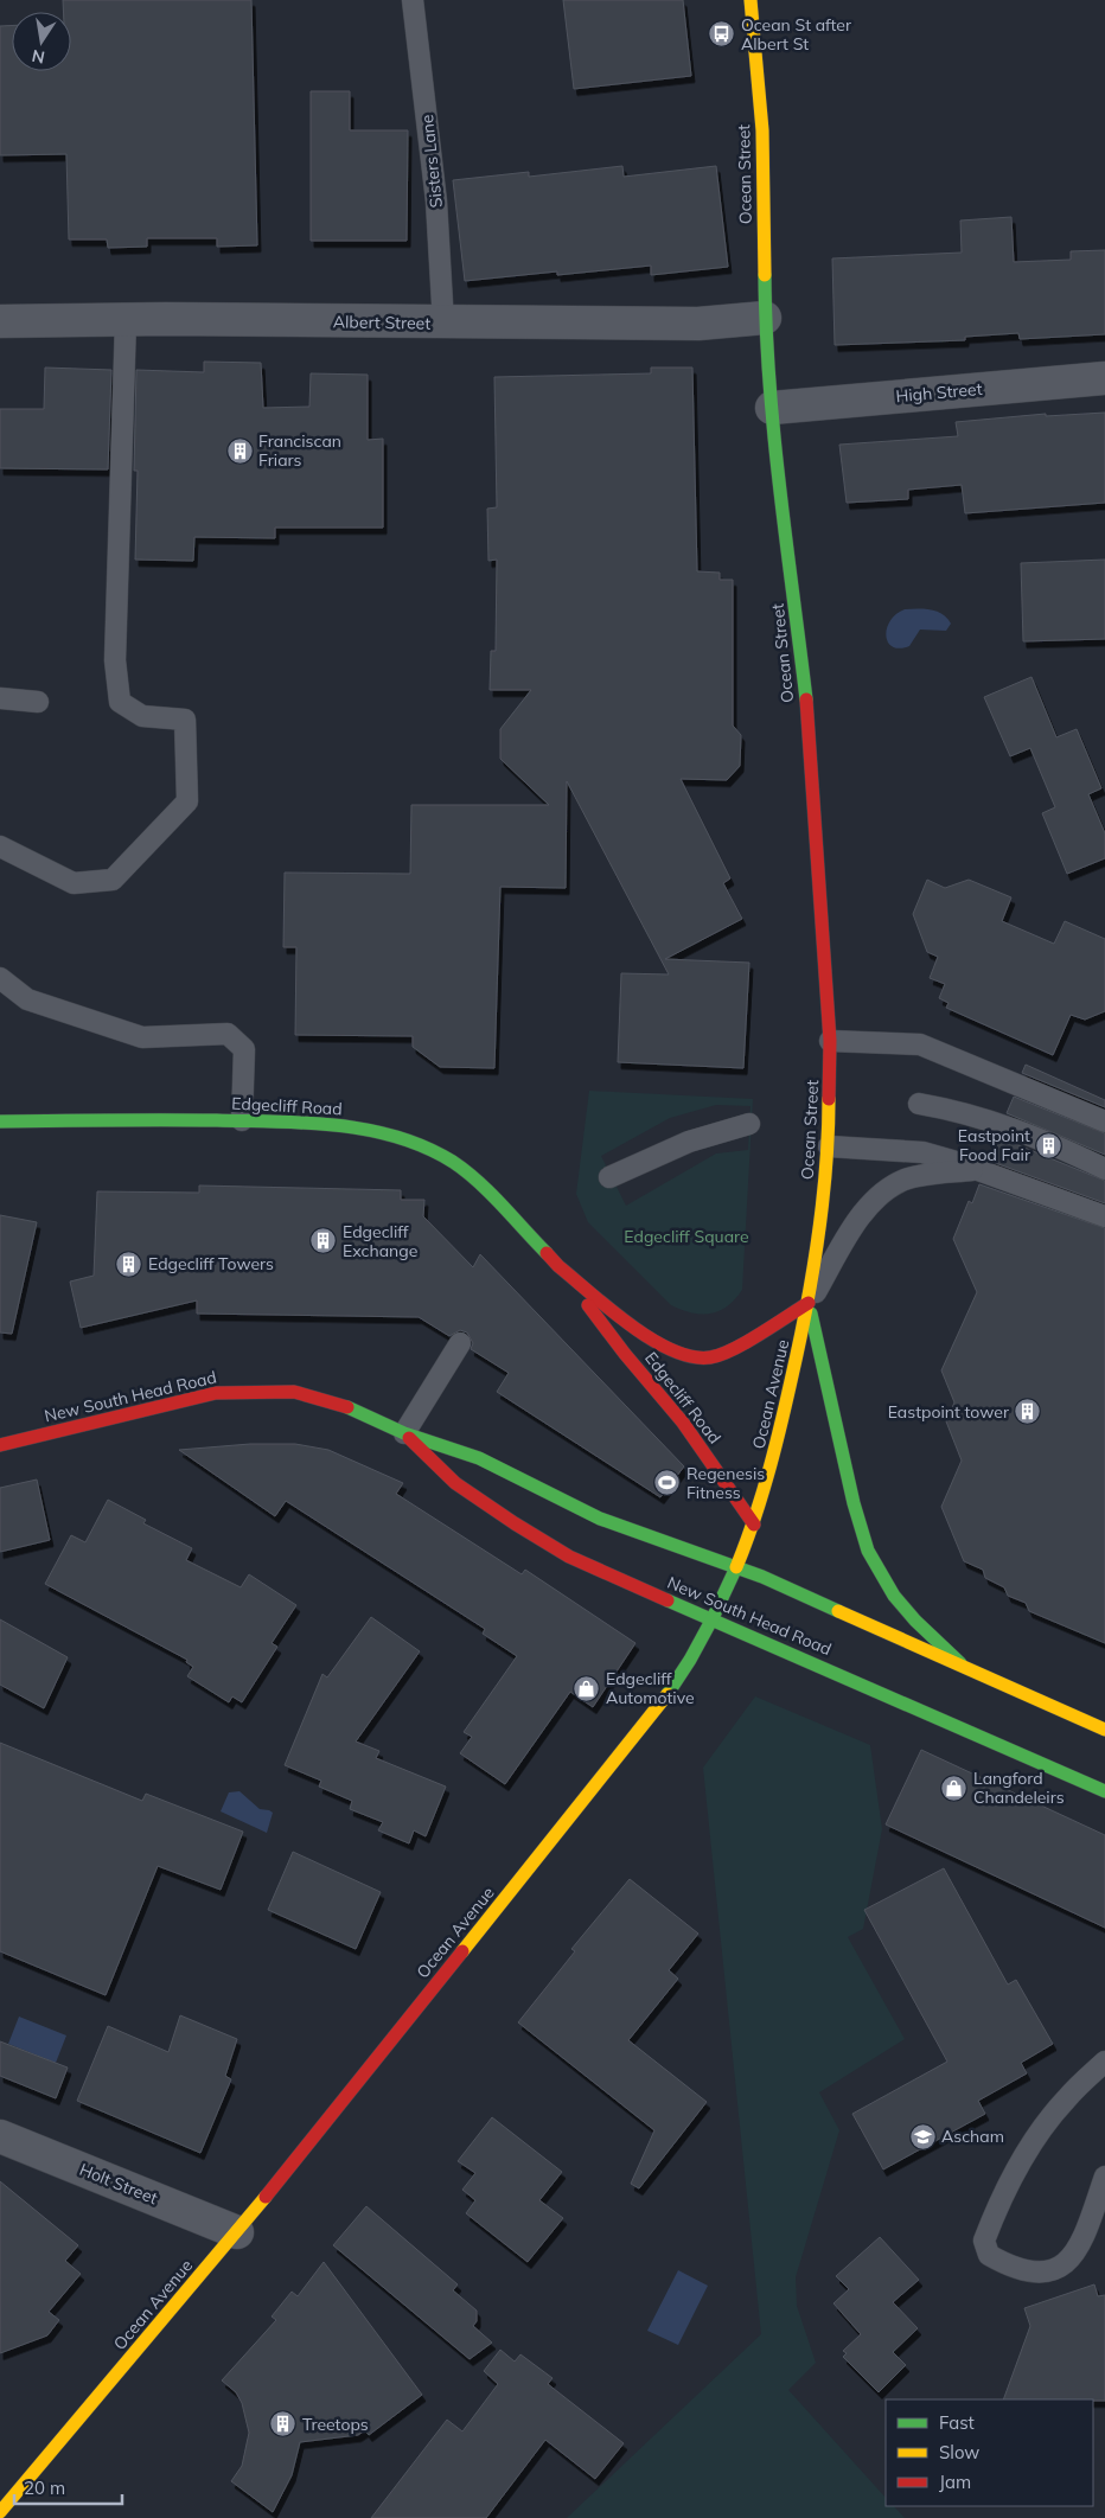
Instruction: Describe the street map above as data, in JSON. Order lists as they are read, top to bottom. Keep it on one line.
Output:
{"streets":{"main road":["Ocean Street","Edgecliff Road","Ocean Avenue","New South Head Road"],"street":["Albert Street","High Street","Holt Street"],"lane":["Sisters Lane"]},"crossings":[["Sisters Lane","Albert Street"],["Ocean Street","Albert Street"],["Ocean Street","High Street"],["Ocean Street","Edgecliff Road"],["Ocean Street","Ocean Avenue"],["Edgecliff Road","Ocean Avenue"],["Ocean Avenue","New South Head Road"],["Ocean Avenue","Holt Street"]],"parks":["Edgecliff Square"],"places":{"bus stop":["Ocean St after Albert St"],"building":["Franciscan Friars","Eastpoint Food Fair","Edgecliff Exchange","Edgecliff Towers","Eastpoint tower","Treetops"],"sports":["Regenesis Fitness"],"shop":["Edgecliff Automotive","Langford Chandeleirs"],"school or university":["Ascham"]},"legend":["Fast","Slow","Jam"],"scale_bar":"20 m","north":"bottom"}
